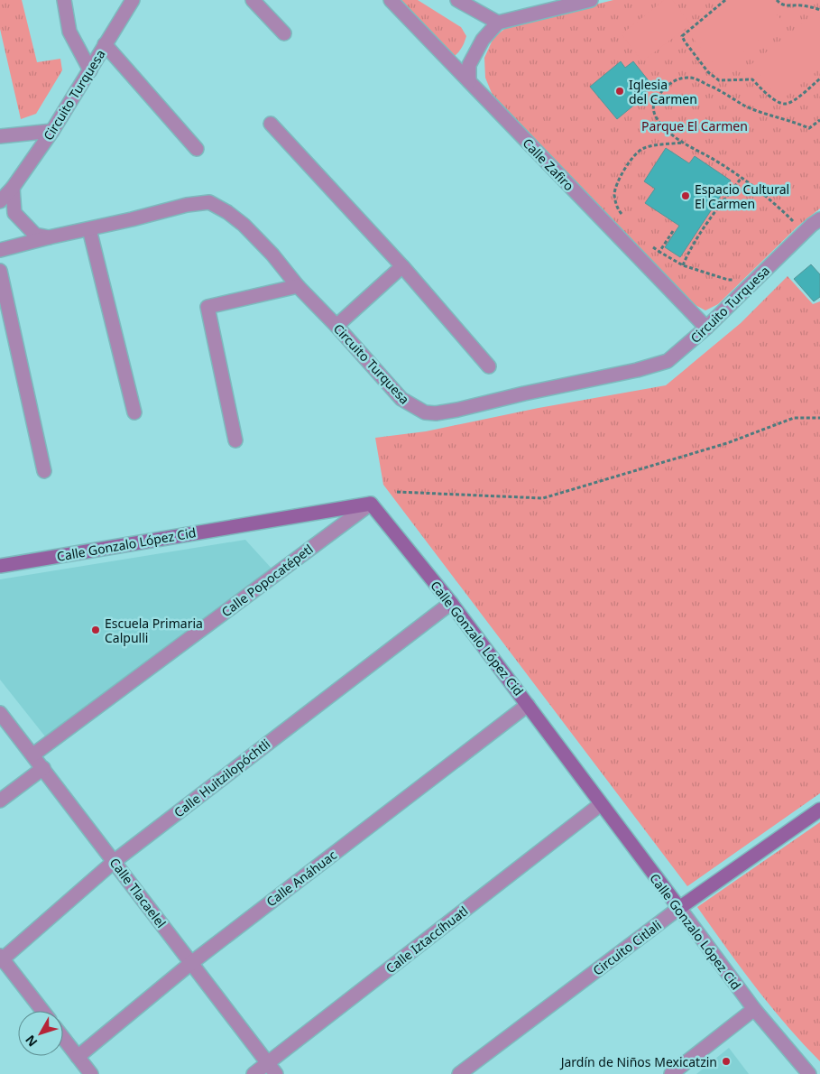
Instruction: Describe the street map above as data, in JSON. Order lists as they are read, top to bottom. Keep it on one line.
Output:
{"streets":{"street":["Circuito Turquesa","Calle Zafiro","Calle Gonzalo López Cid","Calle Popocatépetl","Calle Huitzilopóchtli","Calle Anáhuac","Calle Tlacaelel","Calle Iztaccíhuatl","Circuito Citlali"]},"crossings":[["Circuito Turquesa","Calle Zafiro"],["Calle Gonzalo López Cid","Calle Popocatépetl"],["Calle Gonzalo López Cid","Calle Huitzilopóchtli"],["Calle Gonzalo López Cid","Calle Anáhuac"],["Calle Gonzalo López Cid","Calle Iztaccíhuatl"],["Calle Gonzalo López Cid","Circuito Citlali"],["Calle Popocatépetl","Calle Tlacaelel"],["Calle Huitzilopóchtli","Calle Tlacaelel"],["Calle Anáhuac","Calle Tlacaelel"],["Calle Tlacaelel","Calle Iztaccíhuatl"]],"parks":["Parque El Carmen"],"places":["Iglesia del Carmen","Espacio Cultural El Carmen","Escuela Primaria Calpulli","Jardín de Niños Mexicatzin"],"north":"bottom left"}
